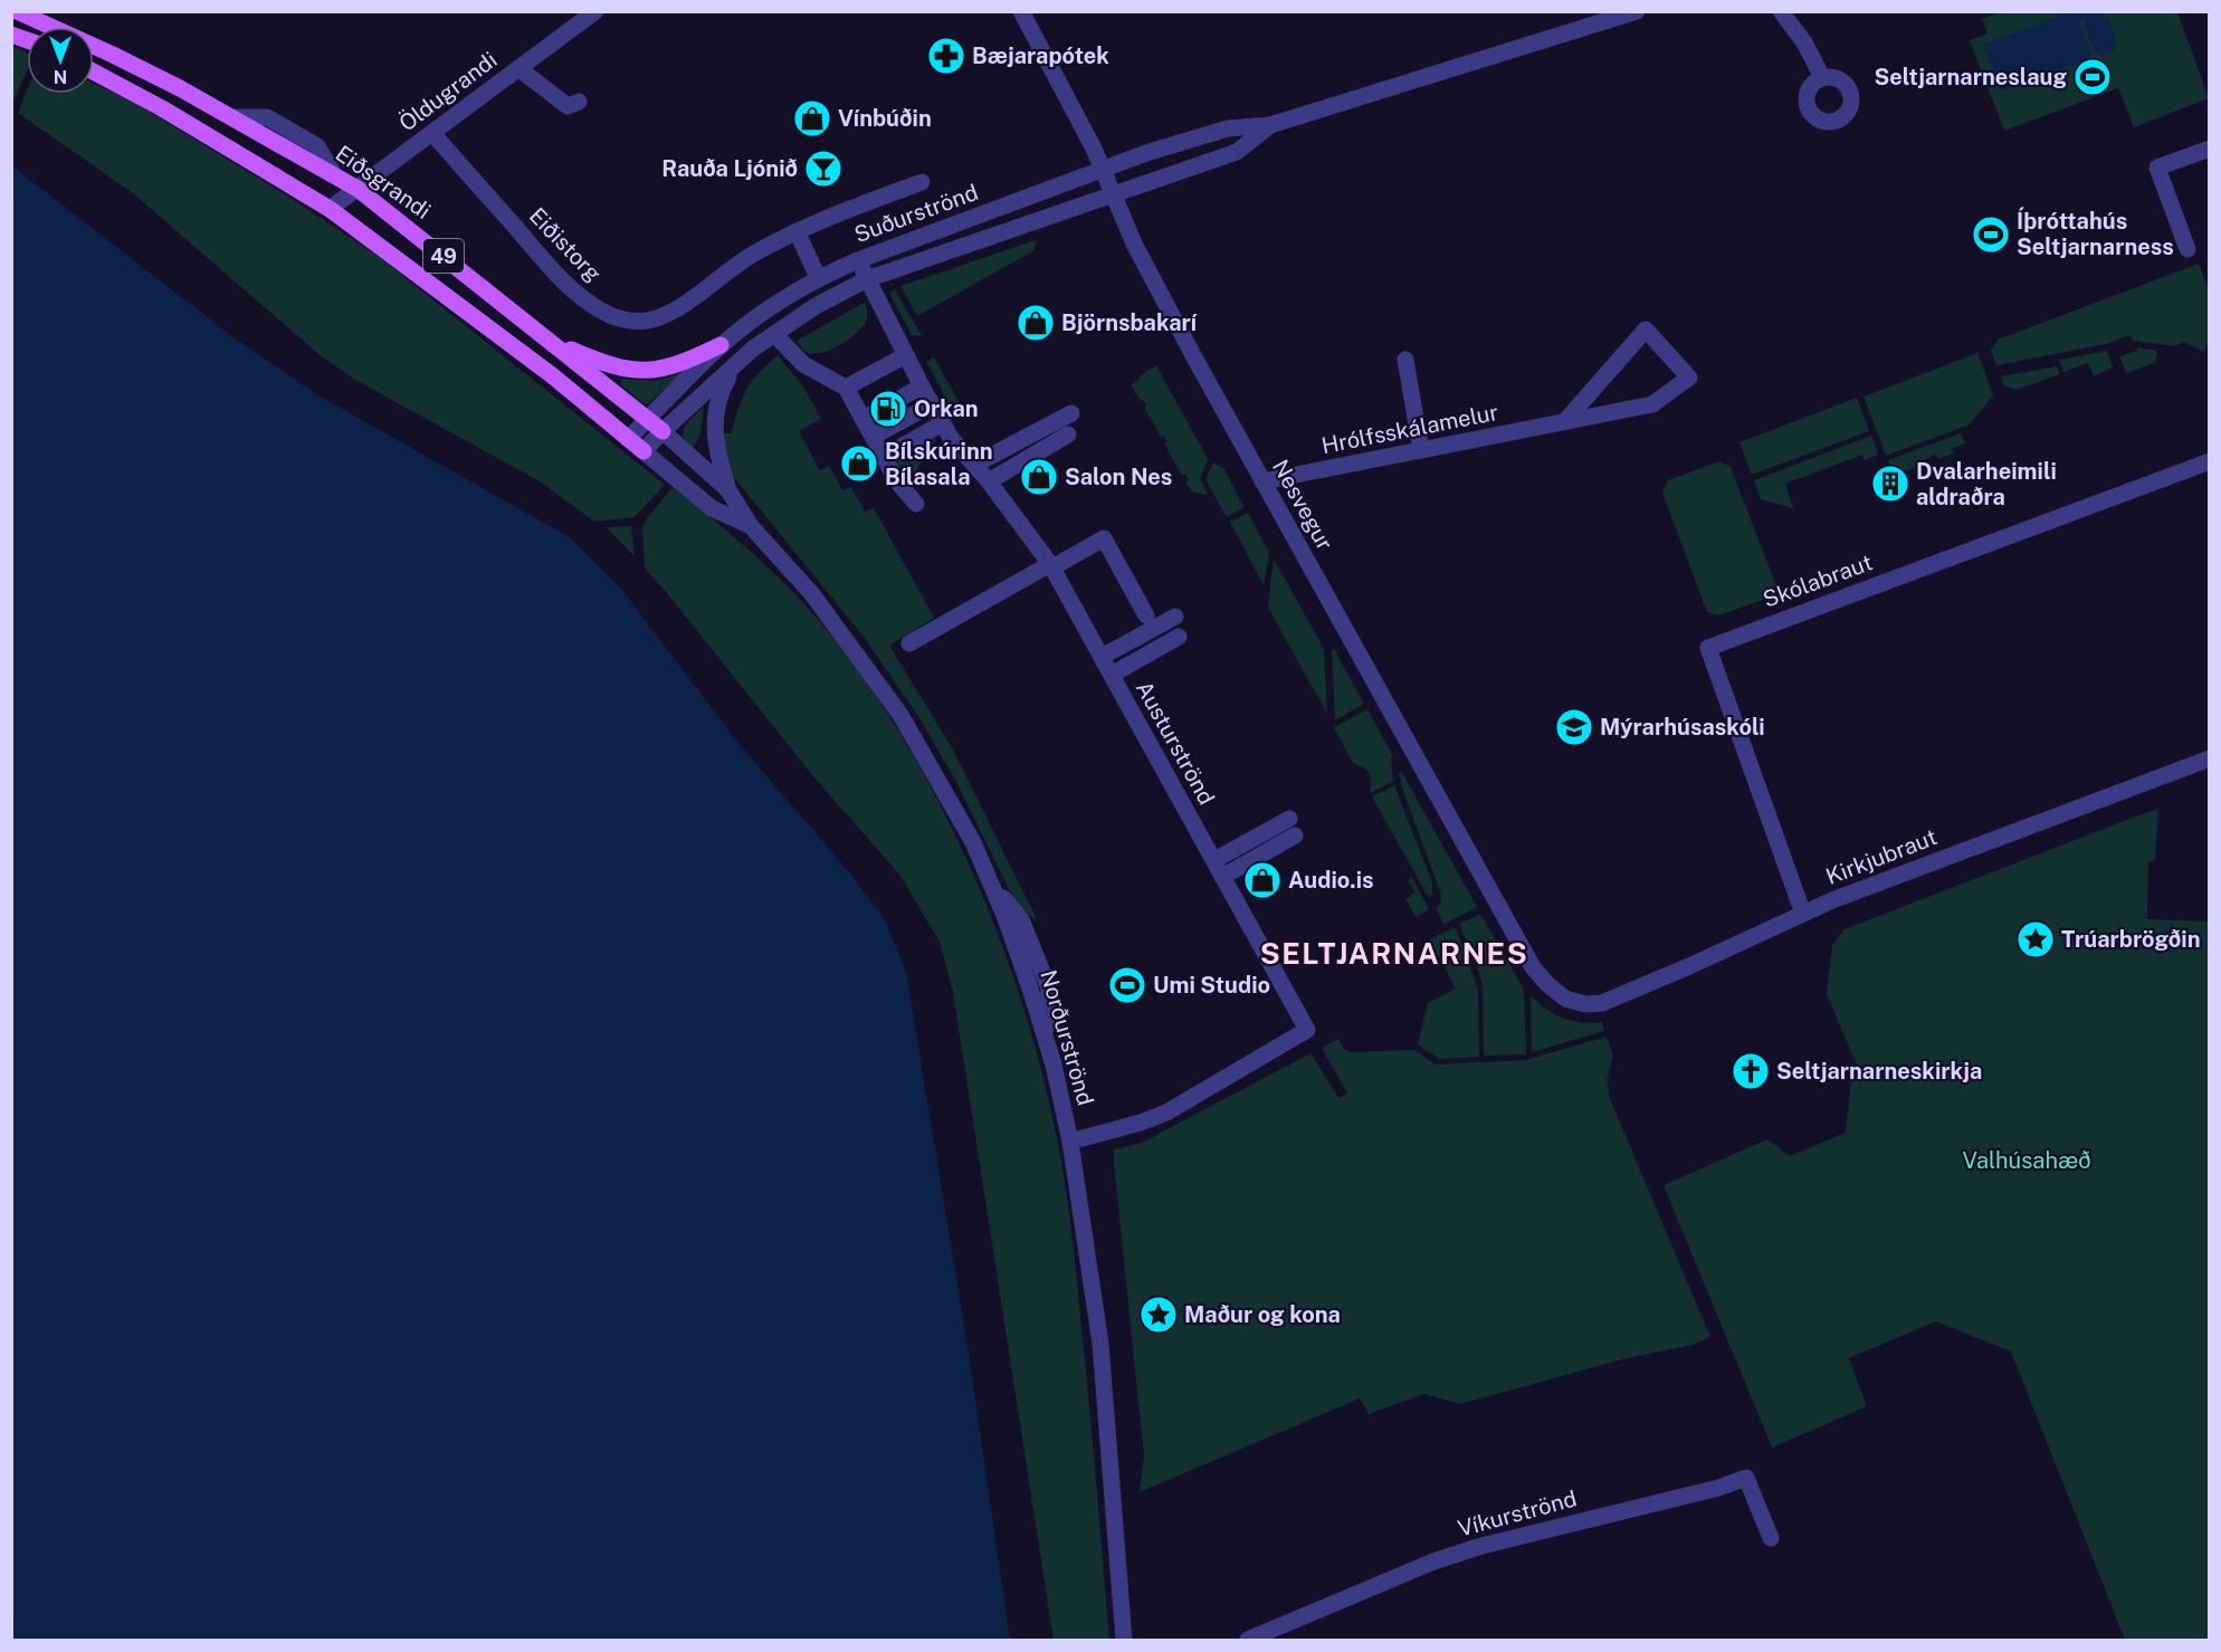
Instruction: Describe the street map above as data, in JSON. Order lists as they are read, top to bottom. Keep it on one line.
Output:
{"streets":{"main road":["Eiðsgrandi","49"],"street":["Öldugrandi","Suðurströnd","Eiðistorg","Hrólfsskálamelur","Nesvegur","Skólabraut","Austurströnd","Kirkjubraut","Norðurströnd","Víkurströnd"]},"crossings":[["Öldugrandi","Eiðsgrandi"],["Öldugrandi","Eiðistorg"],["Öldugrandi","49"],["Eiðsgrandi","Suðurströnd"],["Eiðsgrandi","49"],["Eiðsgrandi","Norðurströnd"],["Suðurströnd","49"],["Suðurströnd","Nesvegur"],["Suðurströnd","Austurströnd"],["Suðurströnd","Norðurströnd"],["49","Norðurströnd"],["Hrólfsskálamelur","Nesvegur"],["Nesvegur","Kirkjubraut"],["Skólabraut","Kirkjubraut"],["Austurströnd","Norðurströnd"]],"districts":["SELTJARNARNES"],"parks":["Valhúsahæð"],"places":{"pharmacy":["Bæjarapótek"],"sports":["Seltjarnarneslaug","Íþróttahús Seltjarnarness","Umi Studio"],"shop":["Vínbúðin","Björnsbakarí","Bílskúrinn Bílasala","Salon Nes","Audio.is"],"bar":["Rauða Ljónið"],"fuel station":["Orkan"],"building":["Dvalarheimili aldraðra"],"school or university":["Mýrarhúsaskóli"],"place":["Trúarbrögðin","Maður og kona"],"church":["Seltjarnarneskirkja"]},"north":"bottom"}
